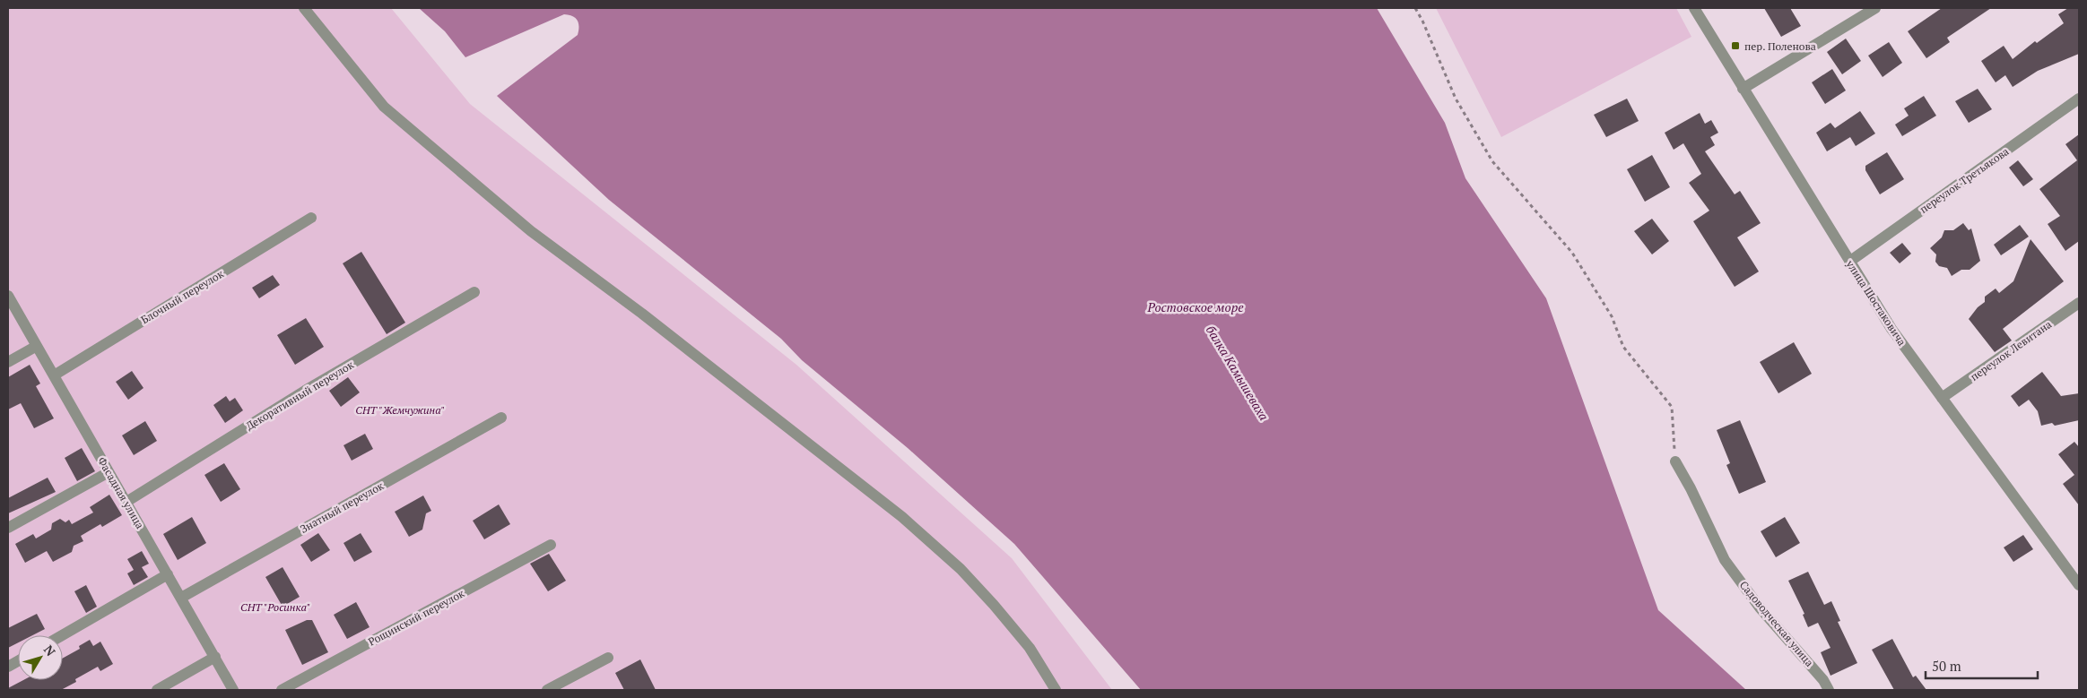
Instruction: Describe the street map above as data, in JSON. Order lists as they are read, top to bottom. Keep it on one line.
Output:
{"streets":{"street":["переулок Третьякова","Блочный переулок","улица Шостаковича","переулок Левитана","Декоративный переулок","Фасадная улица","Знатный переулок","Рощинский переулок","Садоводческая улица"]},"crossings":[["переулок Третьякова","улица Шостаковича"],["Блочный переулок","Фасадная улица"],["улица Шостаковича","переулок Левитана"],["Декоративный переулок","Фасадная улица"],["Фасадная улица","Знатный переулок"]],"water":["Ростовское море","балка Камышеваха"],"parks":["СНТ \"Жемчужина\"","СНТ \"Росинка\""],"places":{"transit":["пер. Поленова"]},"scale_bar":"50 m","north":"top right"}
